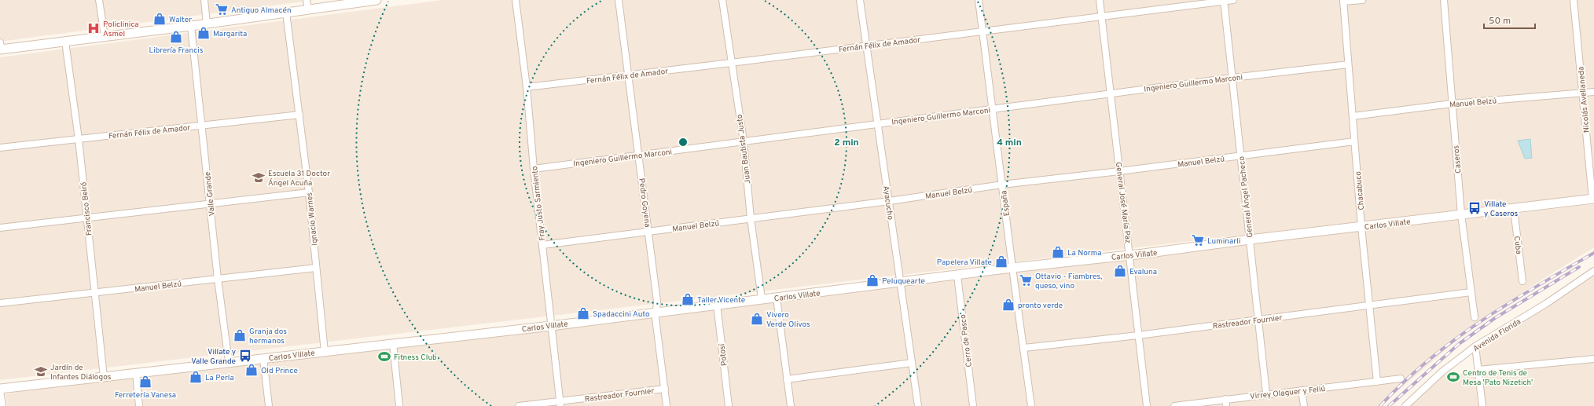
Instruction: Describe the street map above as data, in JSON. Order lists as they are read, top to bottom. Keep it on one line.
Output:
{"streets":{"street":["Fernán Félix de Amador","Ingeniero Guillermo Marconi","Nicolás Avellaneda","Manuel Belzú","Juan Bautista Justo","Caseros","Chacabuco","Valle Grande","General Ángel Pacheco","Pedro Goyena","Ayacucho","General José María Paz","Fray Justo Sarmiento","España","Francisco Beiró","Ignacio Warnes","Carlos Villate","Cuba","Rastreador Fournier","Avenida Florida","Cerro de Pasco","Potosí","Virrey Olaguer y Feliú"]},"crossings":[["Fernán Félix de Amador","Juan Bautista Justo"],["Fernán Félix de Amador","Valle Grande"],["Fernán Félix de Amador","General Ángel Pacheco"],["Fernán Félix de Amador","Pedro Goyena"],["Fernán Félix de Amador","Ayacucho"],["Fernán Félix de Amador","General José María Paz"],["Fernán Félix de Amador","Fray Justo Sarmiento"],["Fernán Félix de Amador","España"],["Fernán Félix de Amador","Francisco Beiró"],["Fernán Félix de Amador","Ignacio Warnes"],["Ingeniero Guillermo Marconi","Juan Bautista Justo"],["Ingeniero Guillermo Marconi","Chacabuco"],["Ingeniero Guillermo Marconi","General Ángel Pacheco"],["Ingeniero Guillermo Marconi","Pedro Goyena"],["Ingeniero Guillermo Marconi","Ayacucho"],["Ingeniero Guillermo Marconi","General José María Paz"],["Ingeniero Guillermo Marconi","Fray Justo Sarmiento"],["Ingeniero Guillermo Marconi","España"],["Nicolás Avellaneda","Manuel Belzú"],["Nicolás Avellaneda","Carlos Villate"],["Manuel Belzú","Juan Bautista Justo"],["Manuel Belzú","Caseros"],["Manuel Belzú","Chacabuco"],["Manuel Belzú","Valle Grande"],["Manuel Belzú","General Ángel Pacheco"],["Manuel Belzú","Pedro Goyena"],["Manuel Belzú","Ayacucho"],["Manuel Belzú","General José María Paz"],["Manuel Belzú","Fray Justo Sarmiento"],["Manuel Belzú","España"],["Manuel Belzú","Francisco Beiró"],["Manuel Belzú","Ignacio Warnes"],["Juan Bautista Justo","Carlos Villate"],["Caseros","Carlos Villate"],["Caseros","Rastreador Fournier"],["Chacabuco","Carlos Villate"],["Chacabuco","Rastreador Fournier"],["Chacabuco","Virrey Olaguer y Feliú"],["Valle Grande","Carlos Villate"],["General Ángel Pacheco","Carlos Villate"],["General Ángel Pacheco","Rastreador Fournier"],["General Ángel Pacheco","Virrey Olaguer y Feliú"],["Pedro Goyena","Carlos Villate"],["Pedro Goyena","Rastreador Fournier"],["Ayacucho","Carlos Villate"],["General José María Paz","Carlos Villate"],["General José María Paz","Rastreador Fournier"],["Fray Justo Sarmiento","Carlos Villate"],["Fray Justo Sarmiento","Rastreador Fournier"],["España","Carlos Villate"],["España","Rastreador Fournier"],["Francisco Beiró","Carlos Villate"],["Ignacio Warnes","Carlos Villate"],["Carlos Villate","Cuba"],["Carlos Villate","Cerro de Pasco"],["Carlos Villate","Potosí"]],"places":{"supermarket":["Antiguo Almacén","Luminarli","Ottavio - Fiambres, queso, vino"],"shop":["Walter","Margarita","Librería Francis","La Norma","Papelera Villate","Evaluna","Peluquearte","Taller Vicente","pronto verde","Spadaccini Auto","Vivero Verde Olivos","Granja dos hermanos","Old Prince","La Perla","Ferretería Vanesa"],"hospital":["Policlinica Asmel"],"school or university":["Escuela 31 Doctor Ángel Acuña","Jardín de Infantes Diálogos"],"bus stop":["Villate y Caseros","Villate y Valle Grande"],"sports":["Fitness Club","Centro de Tenis de Mesa 'Pato Nizetich'"]},"scale_bar":"50 m","rings":["2 min","4 min"]}
